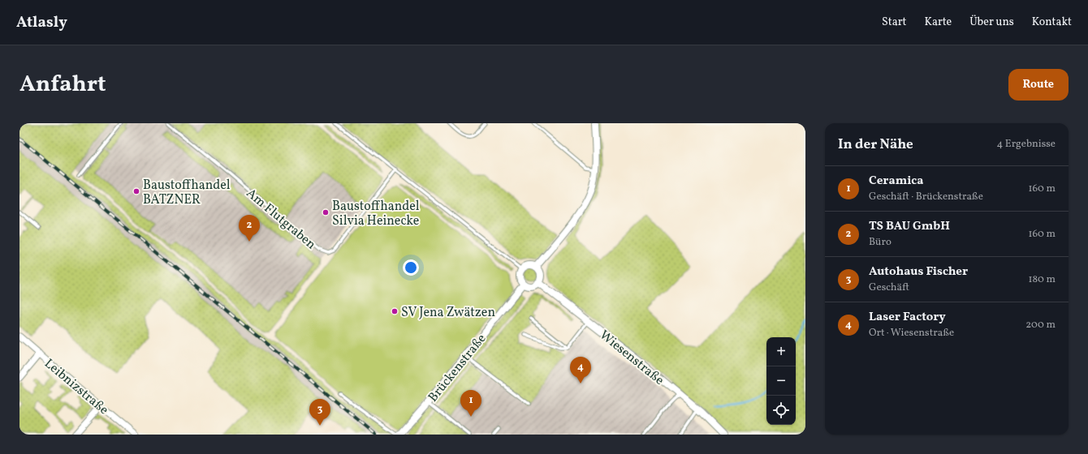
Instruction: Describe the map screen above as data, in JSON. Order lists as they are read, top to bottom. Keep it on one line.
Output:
{"streets":{"street":["Wiesenstraße","Brückenstraße","Leibnizstraße"],"lane":["Am Flutgraben"]},"crossings":[["Wiesenstraße","Brückenstraße"]],"places":["Baustoffhandel BATZNER","Baustoffhandel Silvia Heinecke","SV Jena Zwätzen"],"page":{"header":"Atlasly","nav":["Start","Karte","Über uns","Kontakt"],"title":"Anfahrt","buttons":"Route","heading":["In der Nähe","4 Ergebnisse"],"list":[{"mark":"1","name":"Ceramica","note":"Geschäft · Brückenstraße","value":"160 m"},{"mark":"2","name":"TS BAU GmbH","note":"Büro","value":"160 m"},{"mark":"3","name":"Autohaus Fischer","note":"Geschäft","value":"180 m"},{"mark":"4","name":"Laser Factory","note":"Ort · Wiesenstraße","value":"200 m"}],"pins":["2","4","1","3"],"map_buttons":["+","−"]}}
